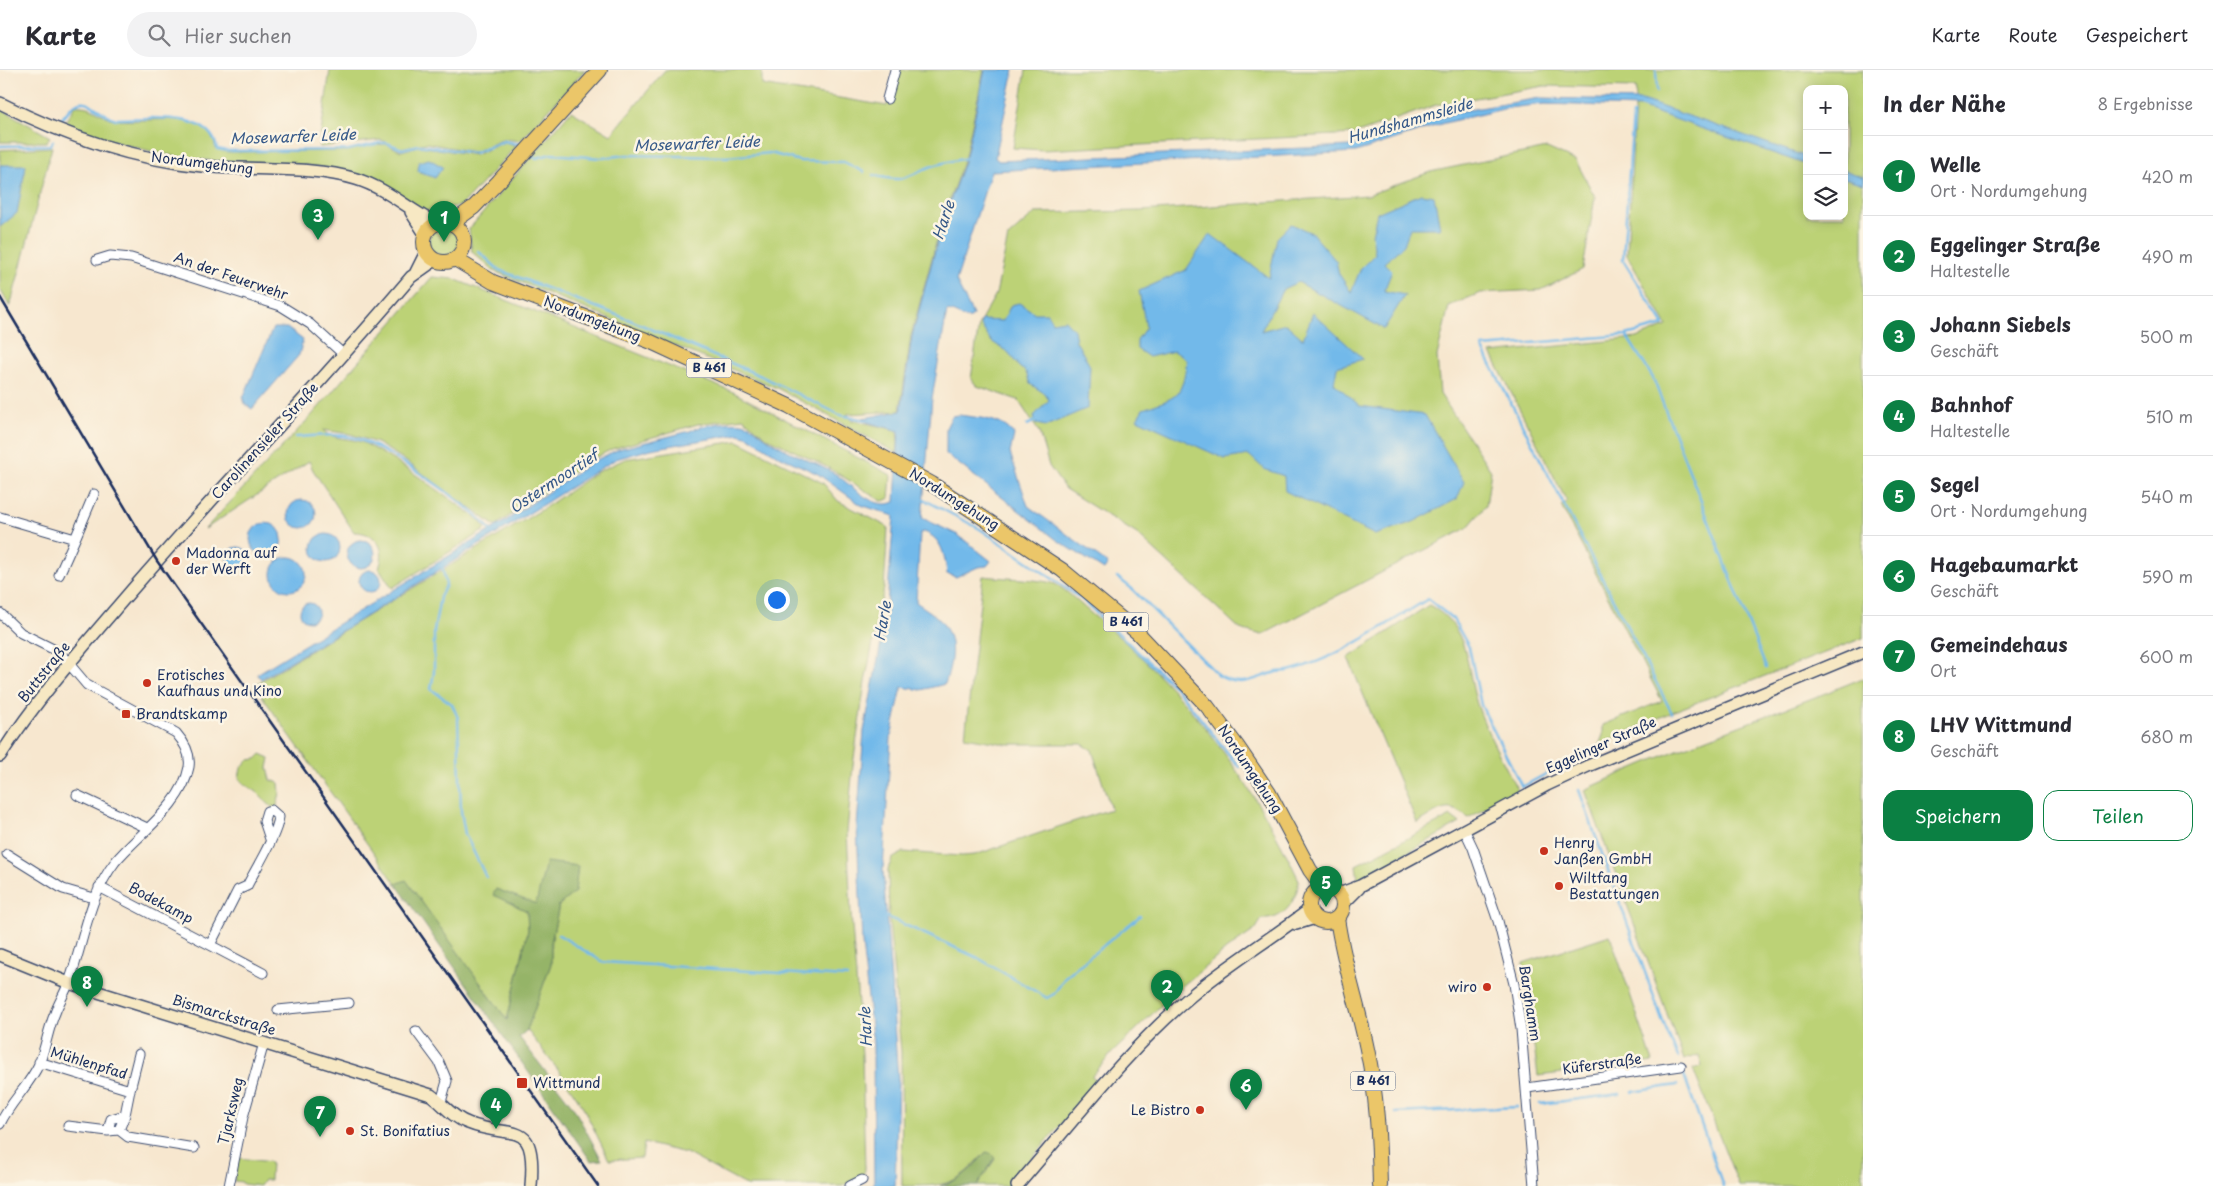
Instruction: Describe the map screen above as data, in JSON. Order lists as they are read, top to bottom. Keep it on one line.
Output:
{"streets":{"main road":["Nordumgehung","B 461"],"street":["An der Feuerwehr","Carolinensieler Straße","Buttstraße","Eggelinger Straße","Bodekamp","Barghamm","Bismarckstraße","Mühlenpfad","Küferstraße","Tjarksweg"]},"crossings":[["Nordumgehung","B 461"],["Nordumgehung","Carolinensieler Straße"],["An der Feuerwehr","Carolinensieler Straße"],["Carolinensieler Straße","Buttstraße"],["Eggelinger Straße","Barghamm"],["Barghamm","Küferstraße"],["Bismarckstraße","Tjarksweg"]],"water":["Hundshammsleide","Mosewarfer Leide","Harle","Ostermoortief"],"places":{"other":["Madonna auf der Werft","Erotisches Kaufhaus und Kino","Henry Janßen GmbH","Wiltfang Bestattungen","wiro","Le Bistro","St. Bonifatius"],"transit":["Brandtskamp","Wittmund"]},"page":{"header":"Karte","search":"Hier suchen","nav":["Karte","Route","Gespeichert"],"heading":["In der Nähe","8 Ergebnisse"],"map_buttons":["+","−"],"list":[{"mark":"1","name":"Welle","note":"Ort · Nordumgehung","value":"420 m"},{"mark":"2","name":"Eggelinger Straße","note":"Haltestelle","value":"490 m"},{"mark":"3","name":"Johann Siebels","note":"Geschäft","value":"500 m"},{"mark":"4","name":"Bahnhof","note":"Haltestelle","value":"510 m"},{"mark":"5","name":"Segel","note":"Ort · Nordumgehung","value":"540 m"},{"mark":"6","name":"Hagebaumarkt","note":"Geschäft","value":"590 m"},{"mark":"7","name":"Gemeindehaus","note":"Ort","value":"600 m"},{"mark":"8","name":"LHV Wittmund","note":"Geschäft","value":"680 m"}],"pins":["3","1","5","8","2","6","4","7"],"buttons":["Speichern","Teilen"]}}
